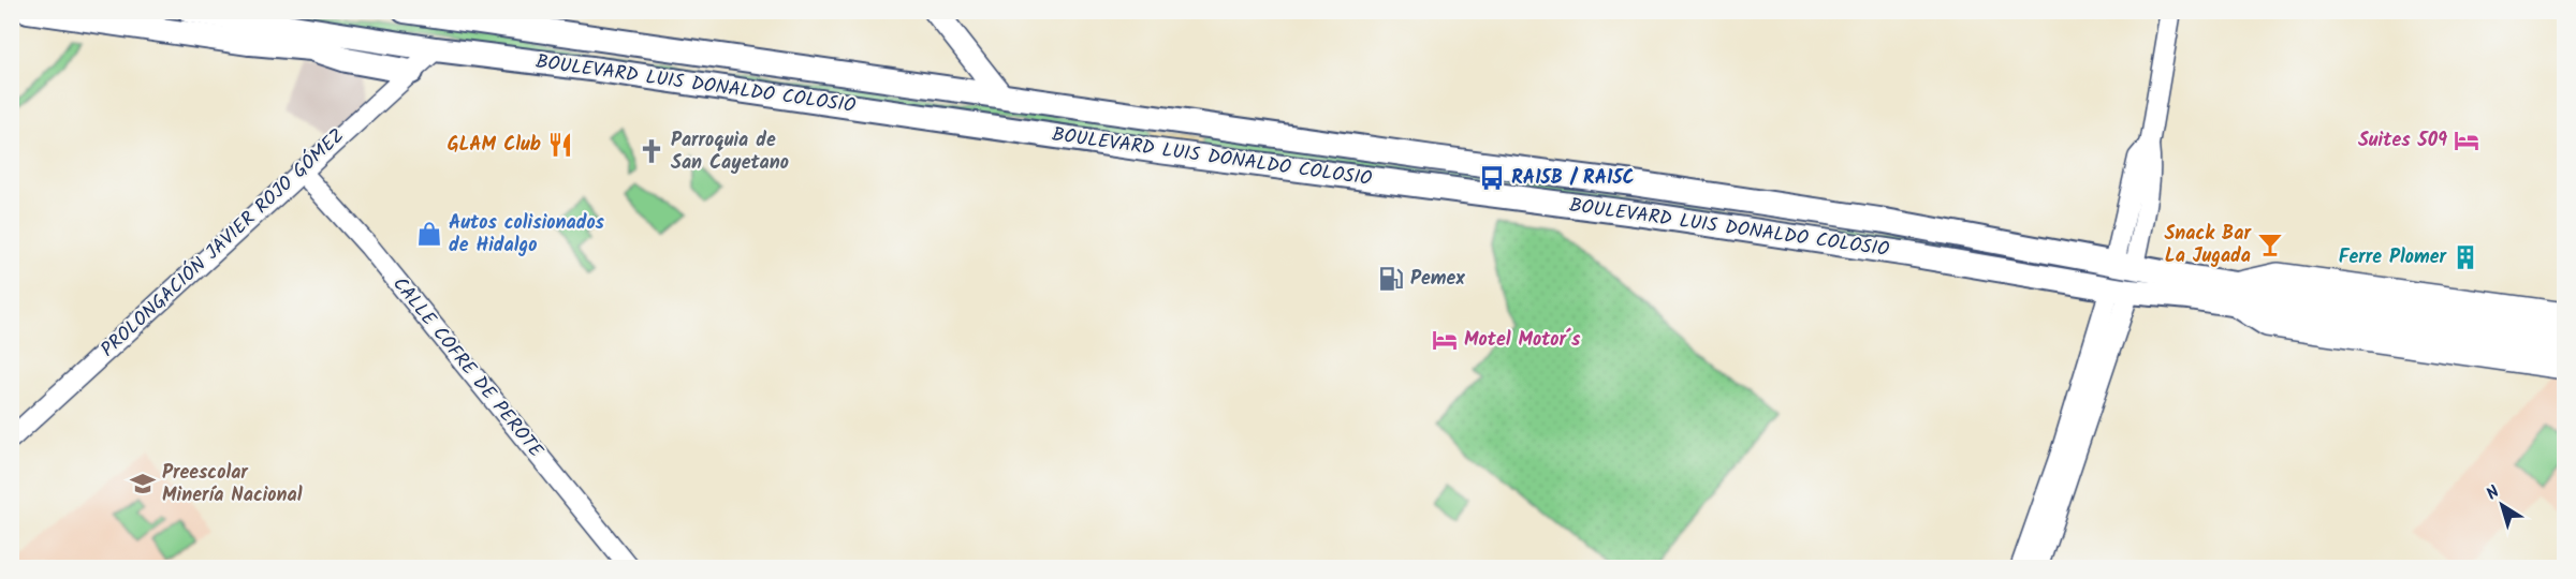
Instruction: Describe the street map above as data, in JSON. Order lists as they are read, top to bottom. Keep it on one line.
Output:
{"streets":{"main road":["BOULEVARD LUIS DONALDO COLOSIO"],"street":["PROLONGACIÓN JAVIER ROJO GÓMEZ","CALLE COFRE DE PEROTE"]},"crossings":[["BOULEVARD LUIS DONALDO COLOSIO","PROLONGACIÓN JAVIER ROJO GÓMEZ"],["PROLONGACIÓN JAVIER ROJO GÓMEZ","CALLE COFRE DE PEROTE"]],"places":{"hotel":["Suites 509","Motel Motor´s"],"restaurant":["GLAM Club"],"church":["Parroquia de San Cayetano"],"bus stop":["RA15B / RA15C"],"shop":["Autos colisionados de Hidalgo"],"bar":["Snack Bar La Jugada"],"building":["Ferre Plomer"],"fuel station":["Pemex"],"school or university":["Preescolar Minería Nacional"]},"north":"top left"}
